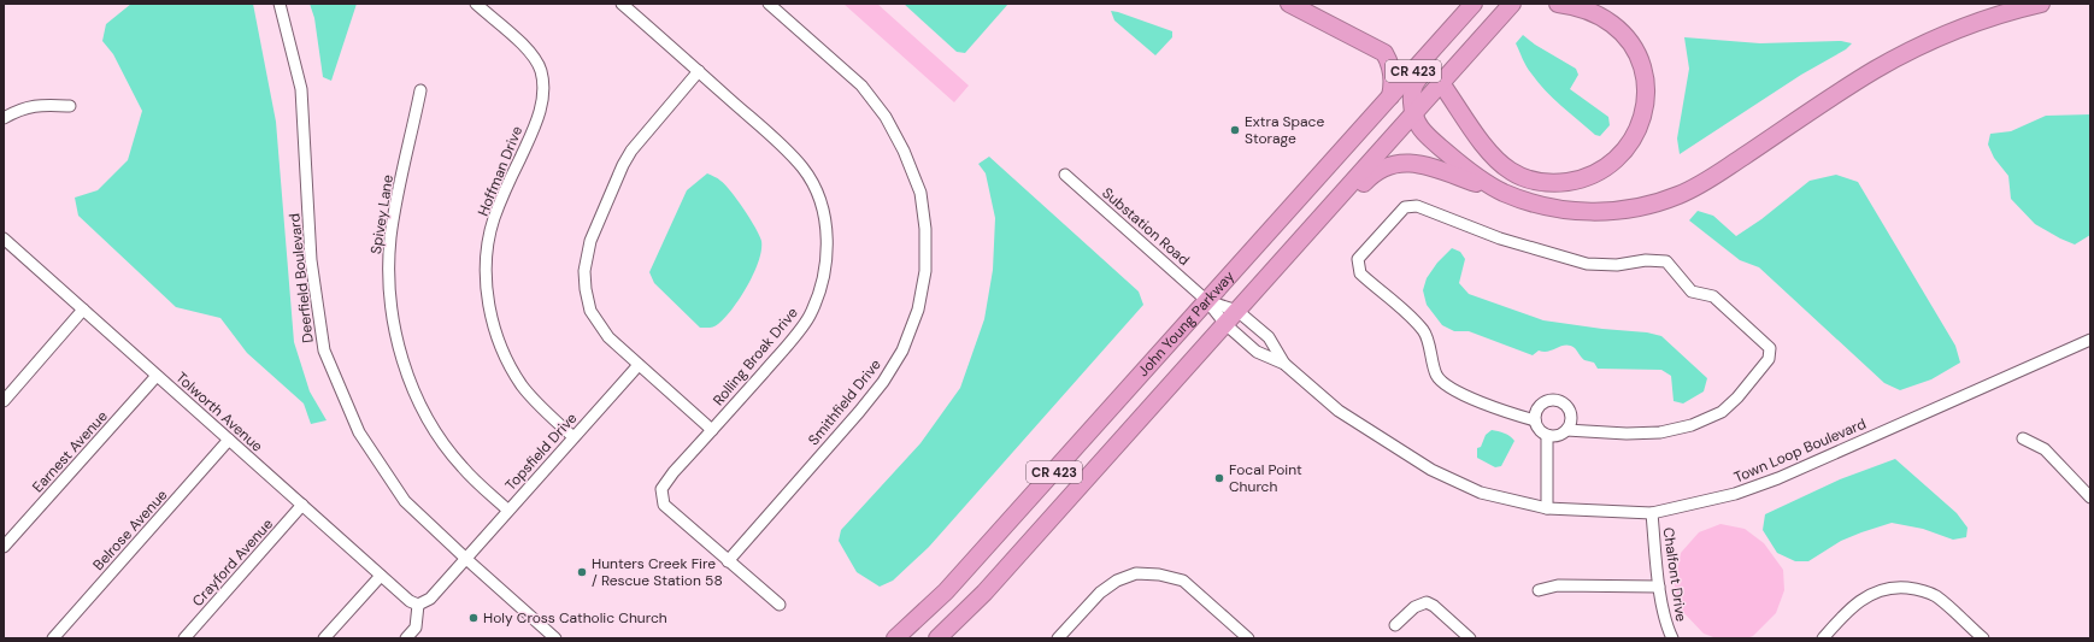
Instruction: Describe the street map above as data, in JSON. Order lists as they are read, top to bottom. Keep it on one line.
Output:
{"streets":{"highway":["CR 423","John Young Parkway"],"street":["Hoffman Drive","Spivey Lane","Substation Road","Deerfield Boulevard","Rolling Broak Drive","Smithfield Drive","Tolworth Avenue","Town Loop Boulevard","Earnest Avenue","Topsfield Drive","Belrose Avenue","Crayford Avenue","Chalfont Drive"]},"crossings":[["Hoffman Drive","Topsfield Drive"],["Spivey Lane","Topsfield Drive"],["Substation Road","John Young Parkway"],["Substation Road","Town Loop Boulevard"],["Deerfield Boulevard","Topsfield Drive"],["John Young Parkway","Town Loop Boulevard"],["Rolling Broak Drive","Smithfield Drive"],["Tolworth Avenue","Earnest Avenue"],["Tolworth Avenue","Topsfield Drive"],["Tolworth Avenue","Belrose Avenue"],["Tolworth Avenue","Crayford Avenue"],["Town Loop Boulevard","Chalfont Drive"]],"places":["Extra Space Storage","Focal Point Church","Hunters Creek Fire / Rescue Station 58","Holy Cross Catholic Church"]}
